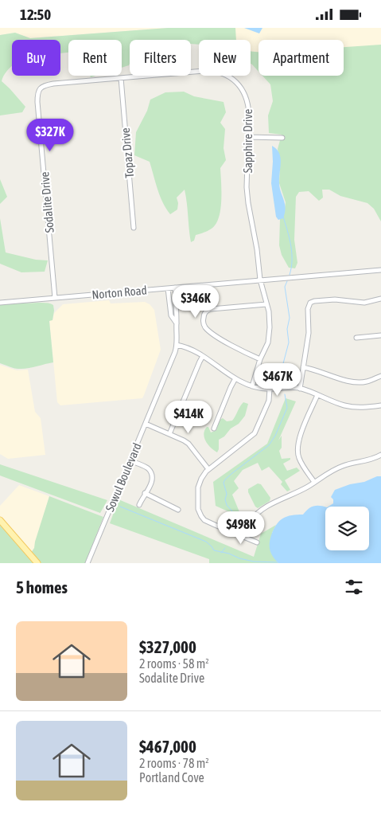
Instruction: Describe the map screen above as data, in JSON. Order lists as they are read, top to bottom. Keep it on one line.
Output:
{"streets":{"street":["Sapphire Drive","Topaz Drive","Sodalite Drive","Norton Road","Sowul Boulevard"]},"crossings":[["Sapphire Drive","Topaz Drive"],["Sapphire Drive","Sodalite Drive"],["Sapphire Drive","Norton Road"],["Sodalite Drive","Norton Road"],["Norton Road","Sowul Boulevard"]],"page":{"status":"12:50","chip":["Buy","Rent","Filters","New","Apartment"],"price":["$327K","$346K","$467K","$414K","$498K"],"heading":"5 homes","list":[{"name":"$327,000","note":"2 rooms · 58 m² · Sodalite Drive"},{"name":"$467,000","note":"2 rooms · 78 m² · Portland Cove"}]}}
